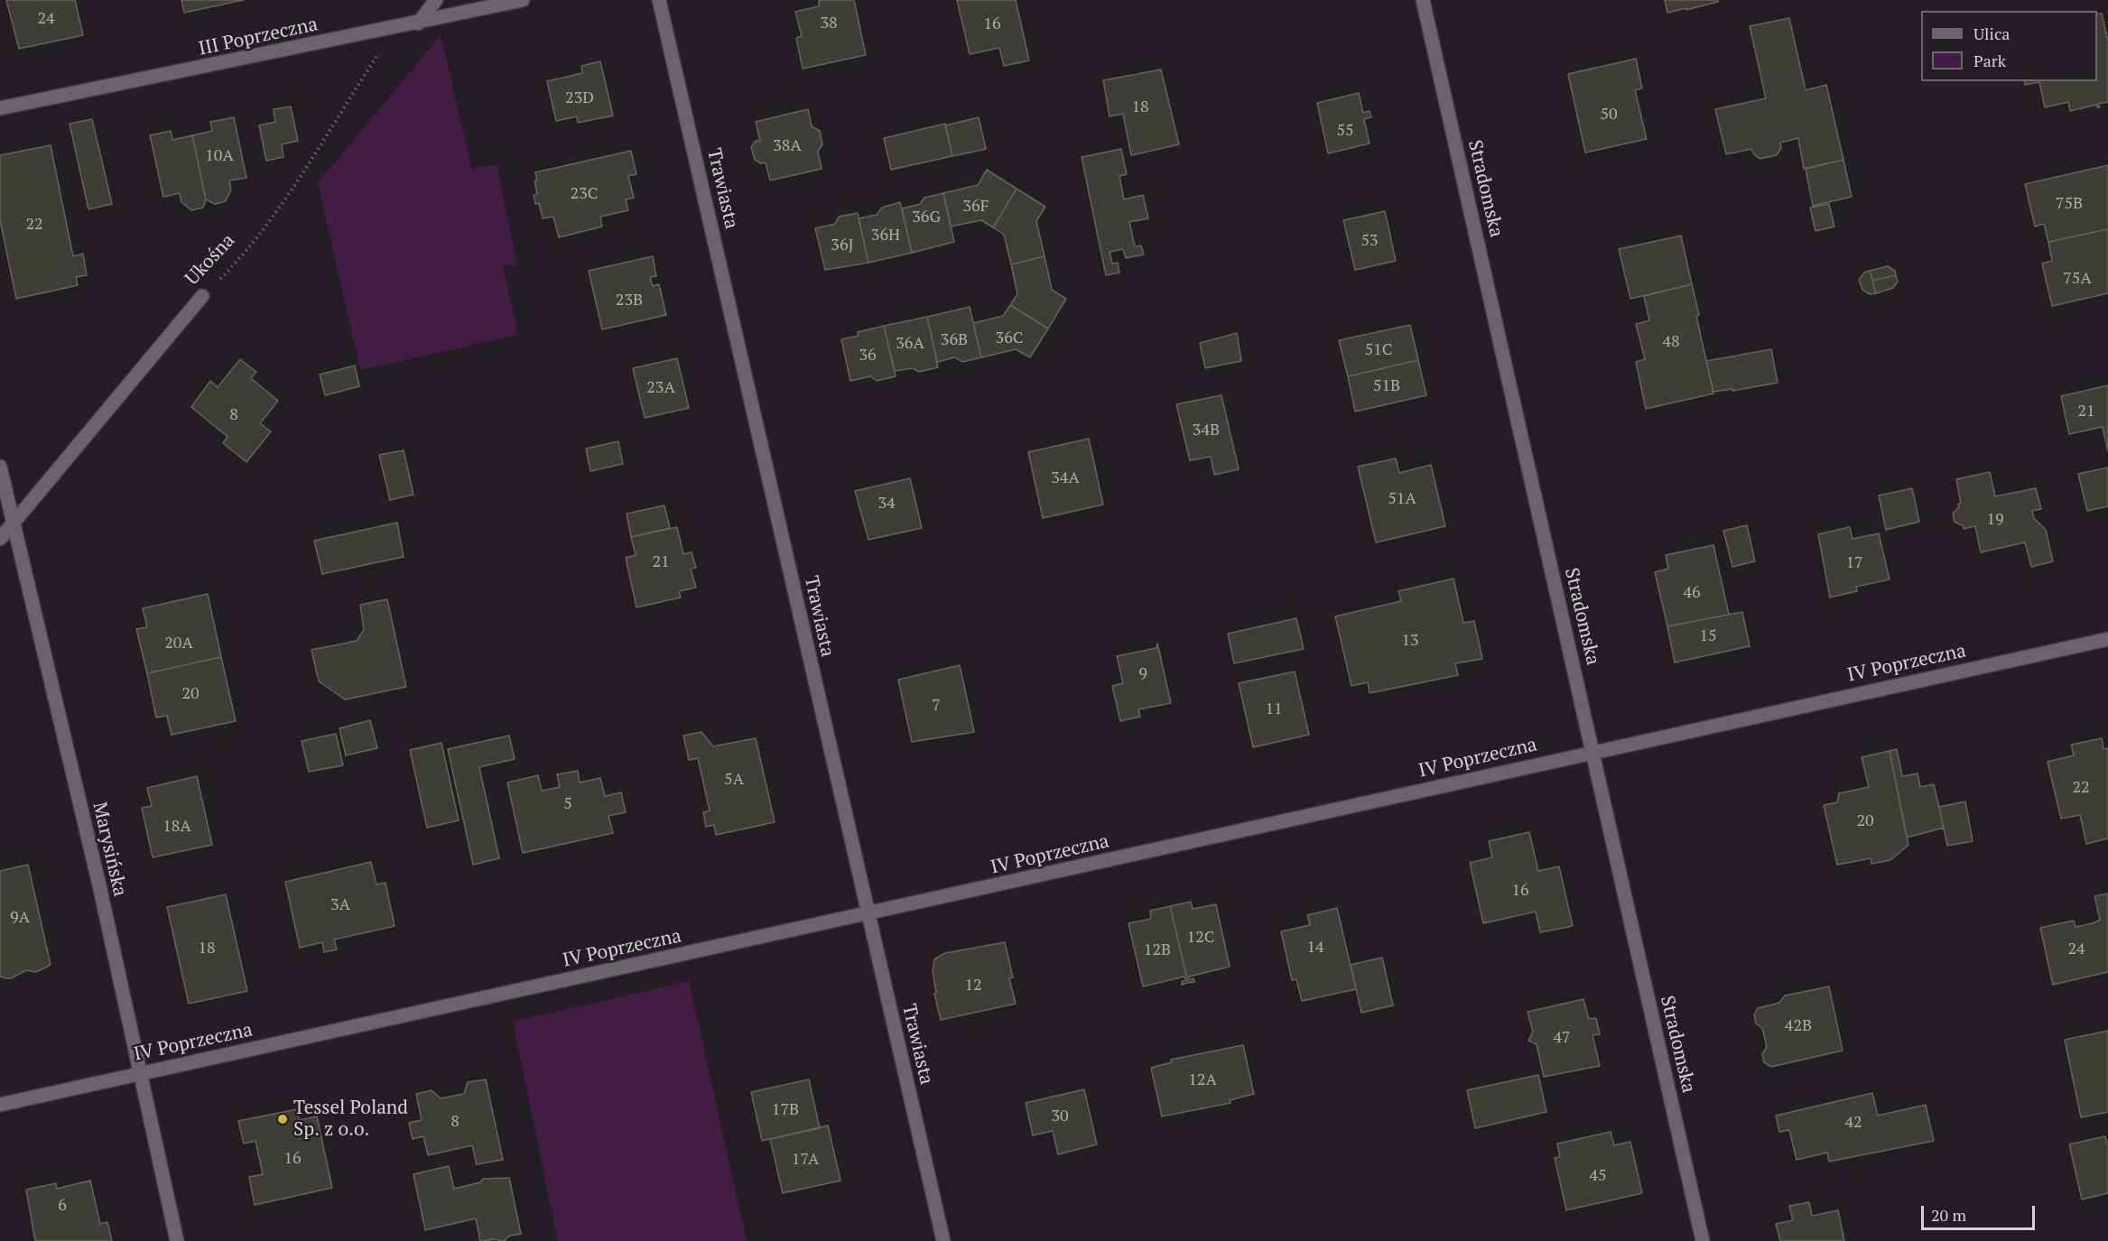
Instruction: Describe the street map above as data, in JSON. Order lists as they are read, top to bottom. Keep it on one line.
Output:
{"streets":{"street":["III Poprzeczna","Trawiasta","Stradomska","Ukośna","IV Poprzeczna","Marysińska"]},"crossings":[["Trawiasta","IV Poprzeczna"],["Stradomska","IV Poprzeczna"],["Ukośna","Marysińska"],["IV Poprzeczna","Marysińska"]],"places":["Tessel Poland Sp. z o.o."],"house_numbers":["24","38","16","23D","18","50","55","38A","10A","23C","75B","36F","36G","22","36H","53","36J","75A","23B","36C","36B","48","36A","51C","36","51B","23A","21","8","34B","34A","51A","34","19","21","17","46","15","13","20A","9","20","7","11","5A","22","5","20","18A","16","3A","9A","12C","14","18","24","12B","12","42B","47","12A","17B","30","8","42","16","17A","45","6"],"legend":["Ulica","Park"],"scale_bar":"20 m"}
